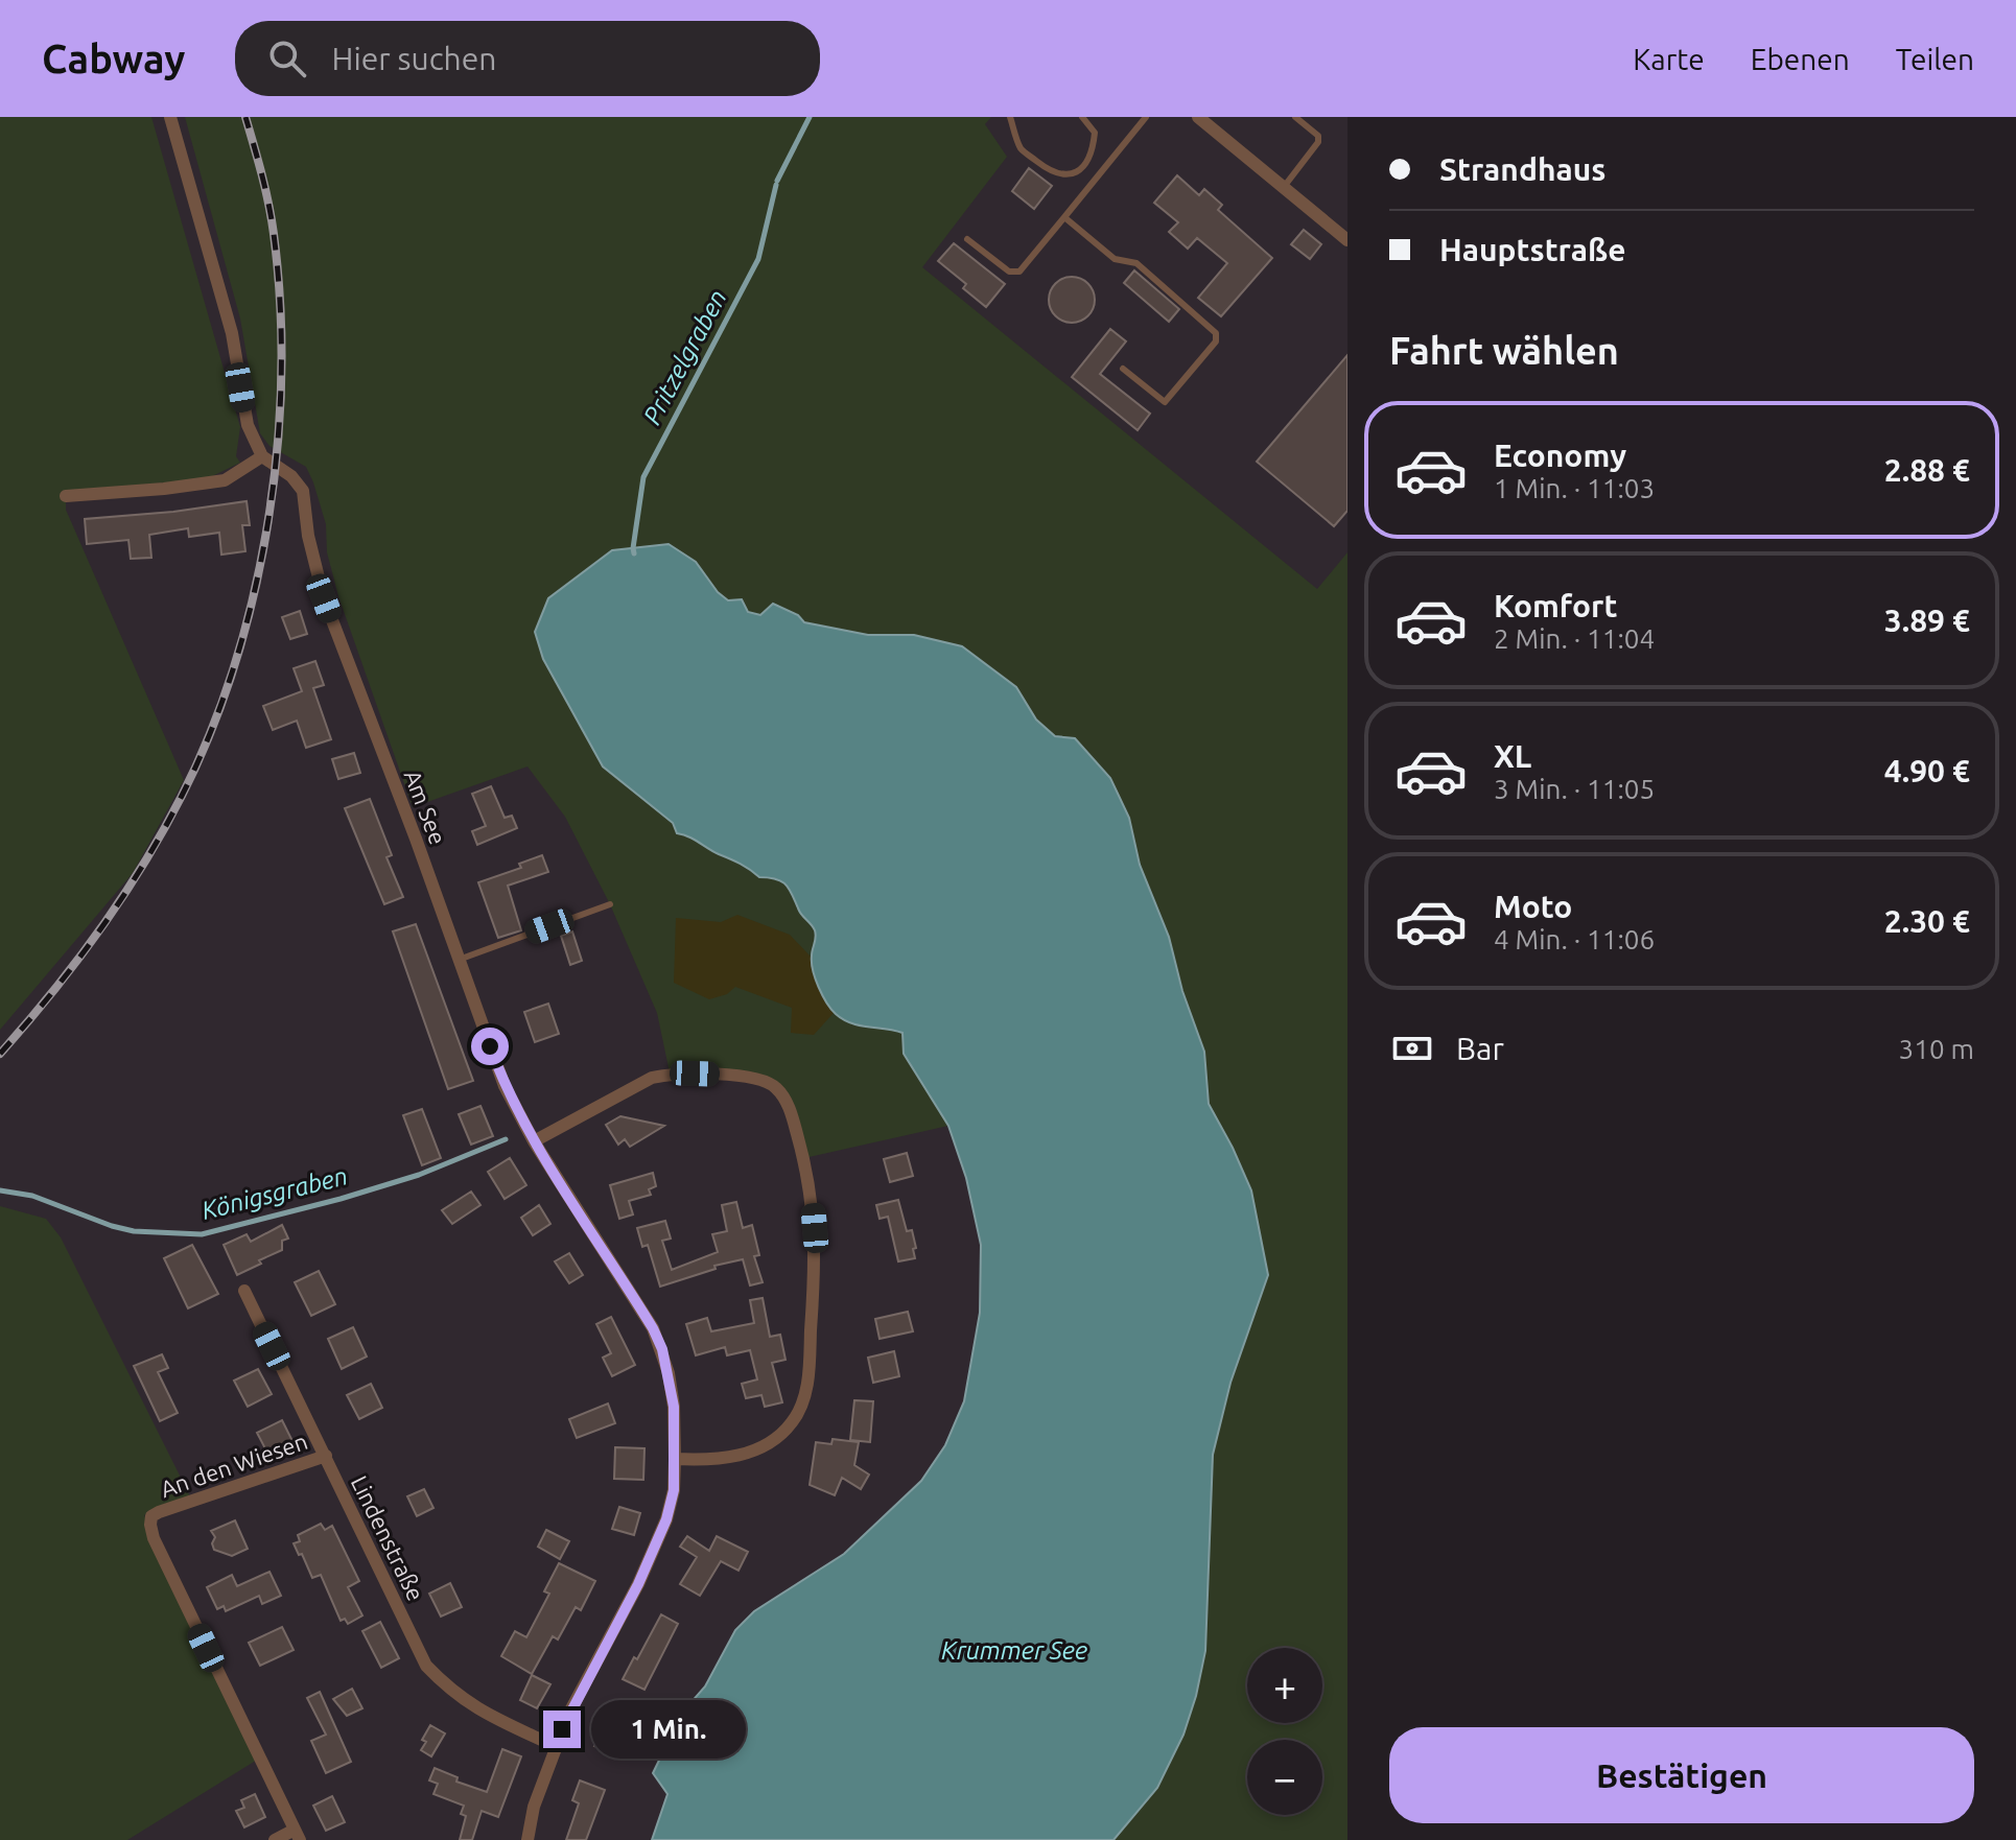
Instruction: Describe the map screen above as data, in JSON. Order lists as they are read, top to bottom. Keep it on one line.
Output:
{"streets":{"street":["Am See","An den Wiesen","Lindenstraße"]},"crossings":[["Am See","Lindenstraße"],["An den Wiesen","Lindenstraße"]],"water":["Pritzelgraben","Königsgraben","Krummer See"],"page":{"header":"Cabway","search":"Hier suchen","nav":["Karte","Ebenen","Teilen"],"banner":["Strandhaus","Hauptstraße"],"heading":"Fahrt wählen","list":[{"name":"Economy","note":"1 Min. · 11:03","value":"2.88 €"},{"name":"Komfort","note":"2 Min. · 11:04","value":"3.89 €"},{"name":"XL","note":"3 Min. · 11:05","value":"4.90 €"},{"name":"Moto","note":"4 Min. · 11:06","value":"2.30 €"}],"pay":["Bar","310 m"],"map_buttons":["+","−"],"bubble":"1 Min.","buttons":"Bestätigen"}}
